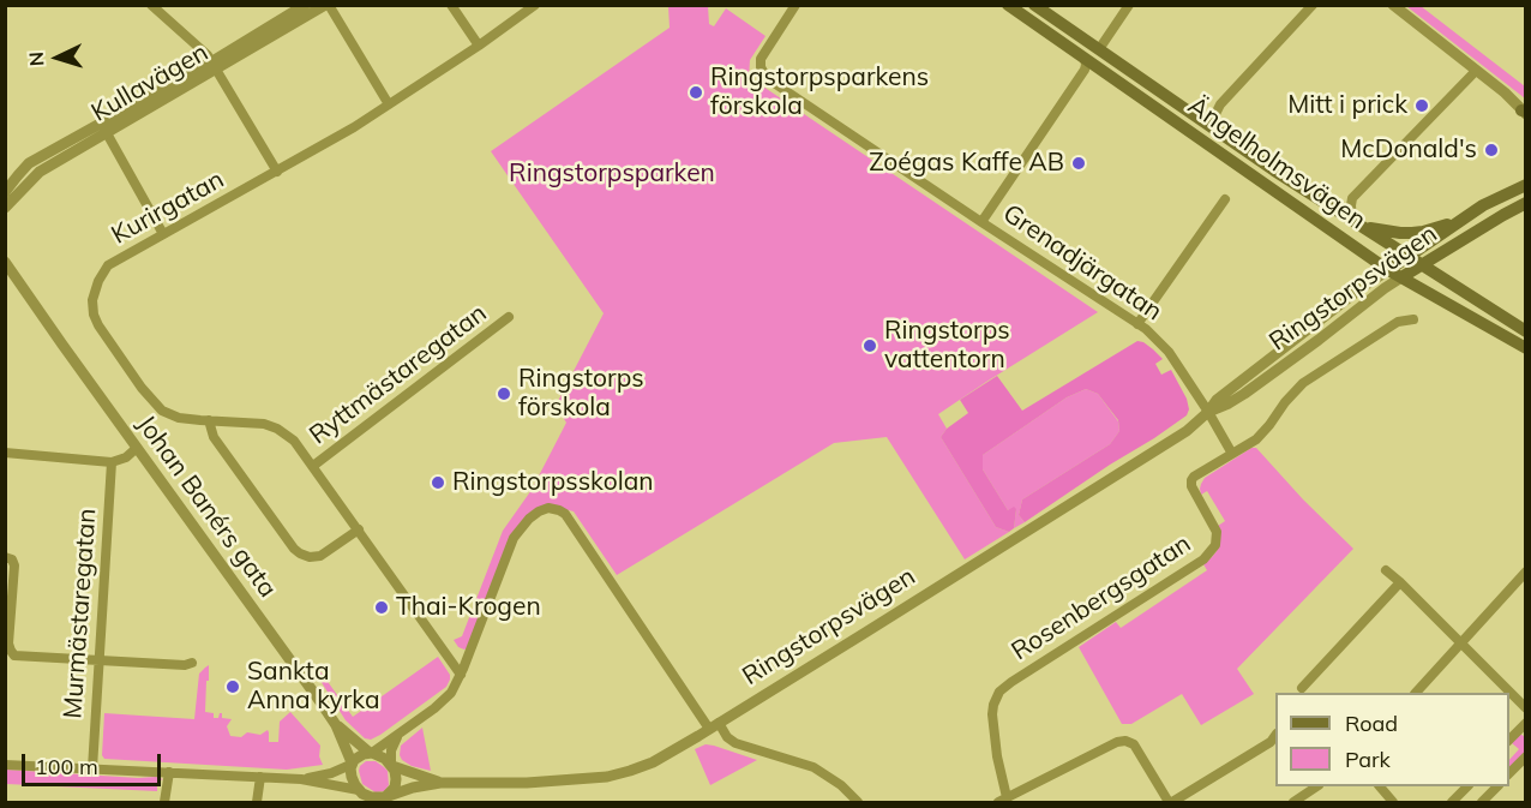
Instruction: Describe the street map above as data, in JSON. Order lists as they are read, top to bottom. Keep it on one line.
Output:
{"streets":{"main road":["Ängelholmsvägen","Ringstorpsvägen"],"street":["Kullavägen","Kurirgatan","Grenadjärgatan","Ryttmästaregatan","Johan Banérs gata","Rosenbergsgatan","Murmästaregatan"]},"crossings":[["Ängelholmsvägen","Grenadjärgatan"],["Ängelholmsvägen","Ringstorpsvägen"],["Kurirgatan","Ryttmästaregatan"],["Grenadjärgatan","Ringstorpsvägen"],["Ringstorpsvägen","Johan Banérs gata"]],"parks":["Ringstorpsparken"],"places":["Ringstorpsparkens förskola","Mitt i prick","McDonald's","Zoégas Kaffe AB","Ringstorps vattentorn","Ringstorps förskola","Ringstorpsskolan","Thai-Krogen","Sankta Anna kyrka"],"legend":["Road","Park"],"scale_bar":"100 m","north":"left"}
